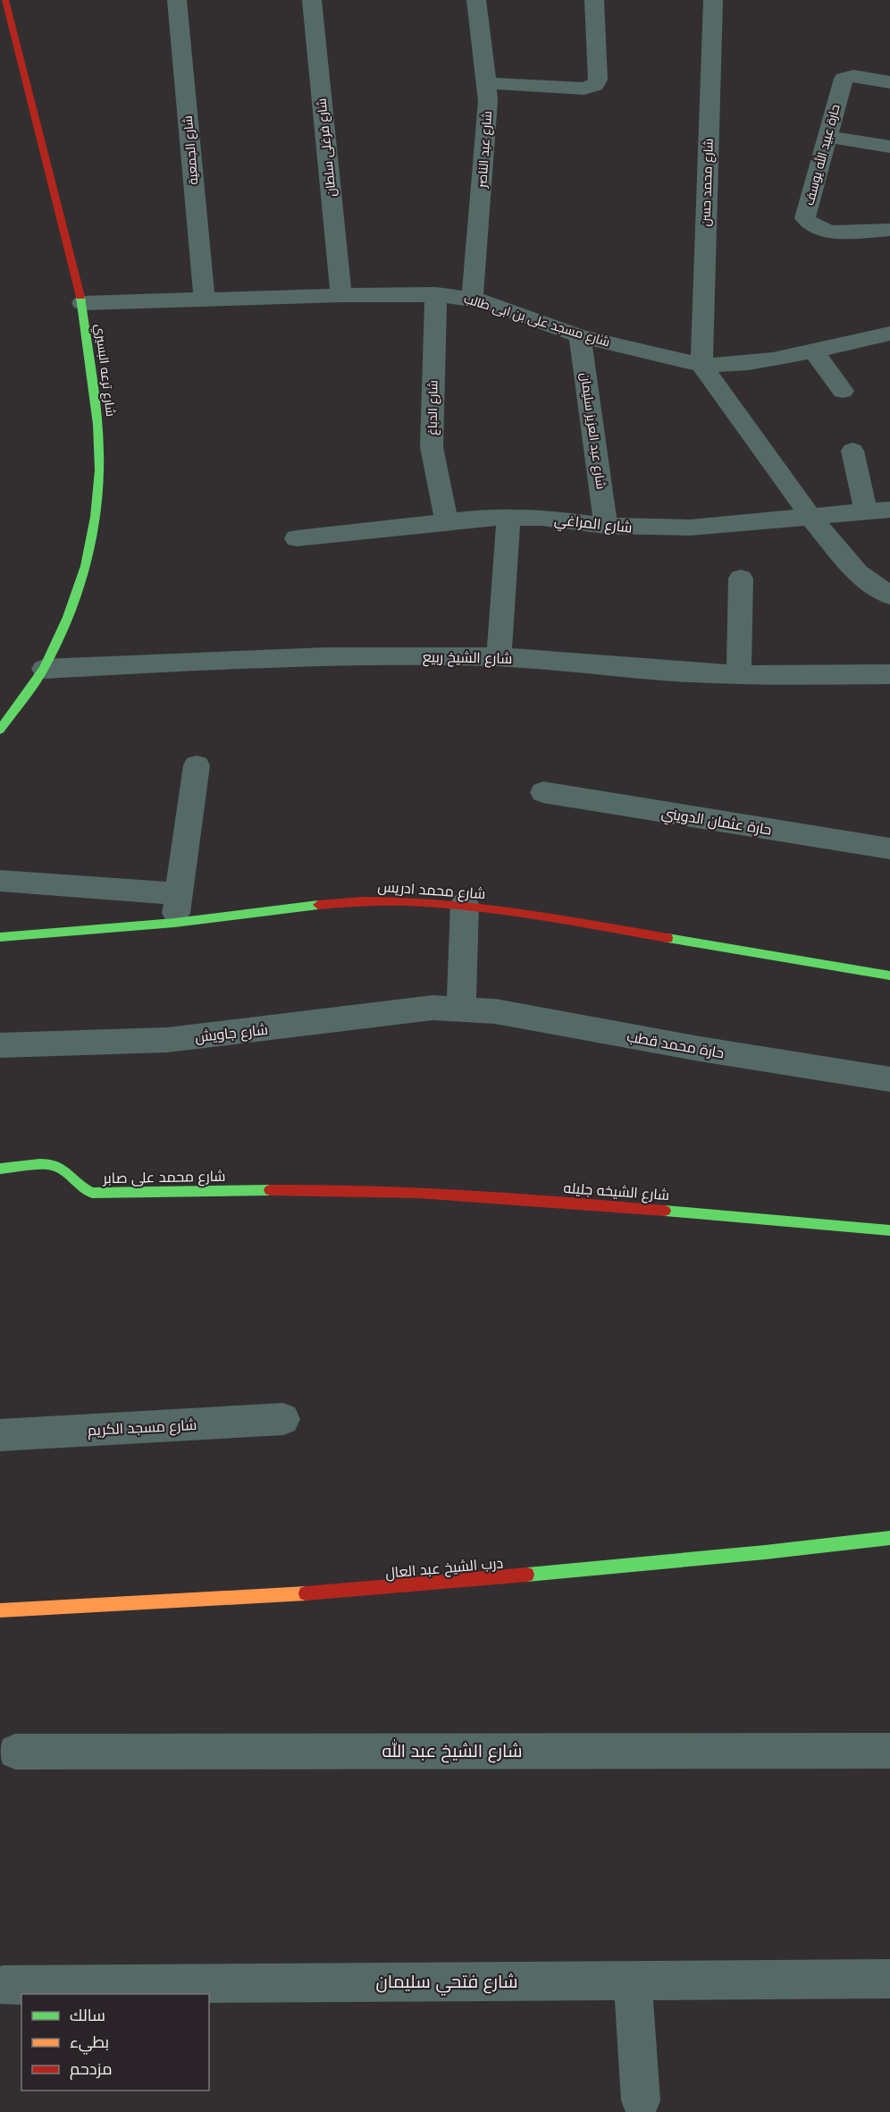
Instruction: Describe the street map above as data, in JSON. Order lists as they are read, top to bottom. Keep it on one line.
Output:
{"streets":{"street":["شارع فرغلى سلطان","شارع عبد الناصر","شارع الجمعية","حارة عبيد الله يوسف","شارع محمد حسن","شارع مسجد على بن ابى طالب","شارع ترعه البسيري","شارع الدباغ","شارع عبد العزيز سليمان","شارع المراغي","شارع الشيخ ربيع","حارة عثمان الدويني","شارع محمد ادريس","شارع جاويش","حارة محمد قطب","شارع محمد على صابر","شارع الشيخه جليله","شارع مسجد الكريم","درب الشيخ عبد العال","شارع الشيخ عبد الله","شارع فتحي سليمان"]},"crossings":[["شارع فرغلى سلطان","شارع مسجد على بن ابى طالب"],["شارع عبد الناصر","شارع مسجد على بن ابى طالب"],["شارع الجمعية","شارع مسجد على بن ابى طالب"],["شارع محمد حسن","شارع مسجد على بن ابى طالب"],["شارع مسجد على بن ابى طالب","شارع ترعه البسيري"],["شارع مسجد على بن ابى طالب","شارع الدباغ"],["شارع مسجد على بن ابى طالب","شارع عبد العزيز سليمان"],["شارع ترعه البسيري","شارع الشيخ ربيع"],["شارع الدباغ","شارع المراغي"],["شارع عبد العزيز سليمان","شارع المراغي"],["شارع جاويش","حارة محمد قطب"],["شارع محمد على صابر","شارع الشيخه جليله"]],"legend":["سالك","بطيء","مزدحم"]}
